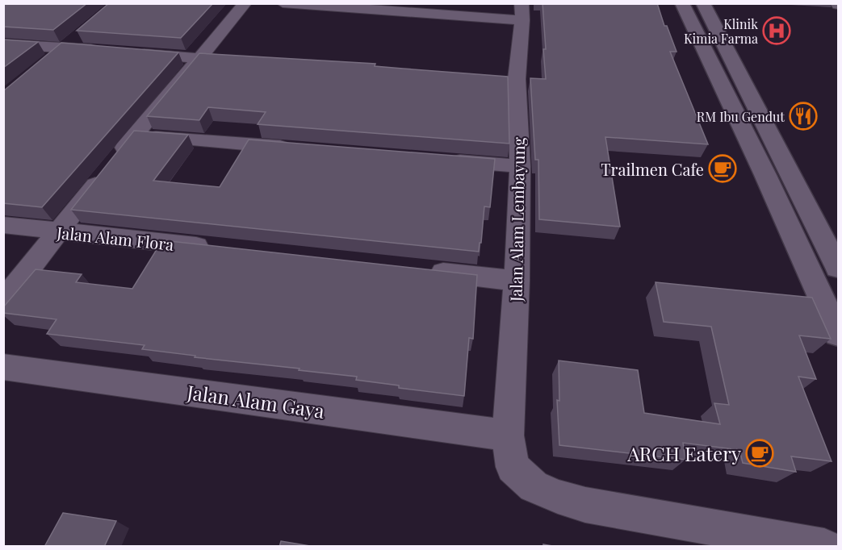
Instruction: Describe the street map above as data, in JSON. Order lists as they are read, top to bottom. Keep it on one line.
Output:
{"streets":{"street":["Jalan Alam Lembayung","Jalan Alam Flora","Jalan Alam Gaya"]},"crossings":[["Jalan Alam Lembayung","Jalan Alam Gaya"]],"places":{"hospital":["Klinik Kimia Farma"],"restaurant":["RM Ibu Gendut"],"cafe":["Trailmen Cafe","ARCH Eatery"]}}
